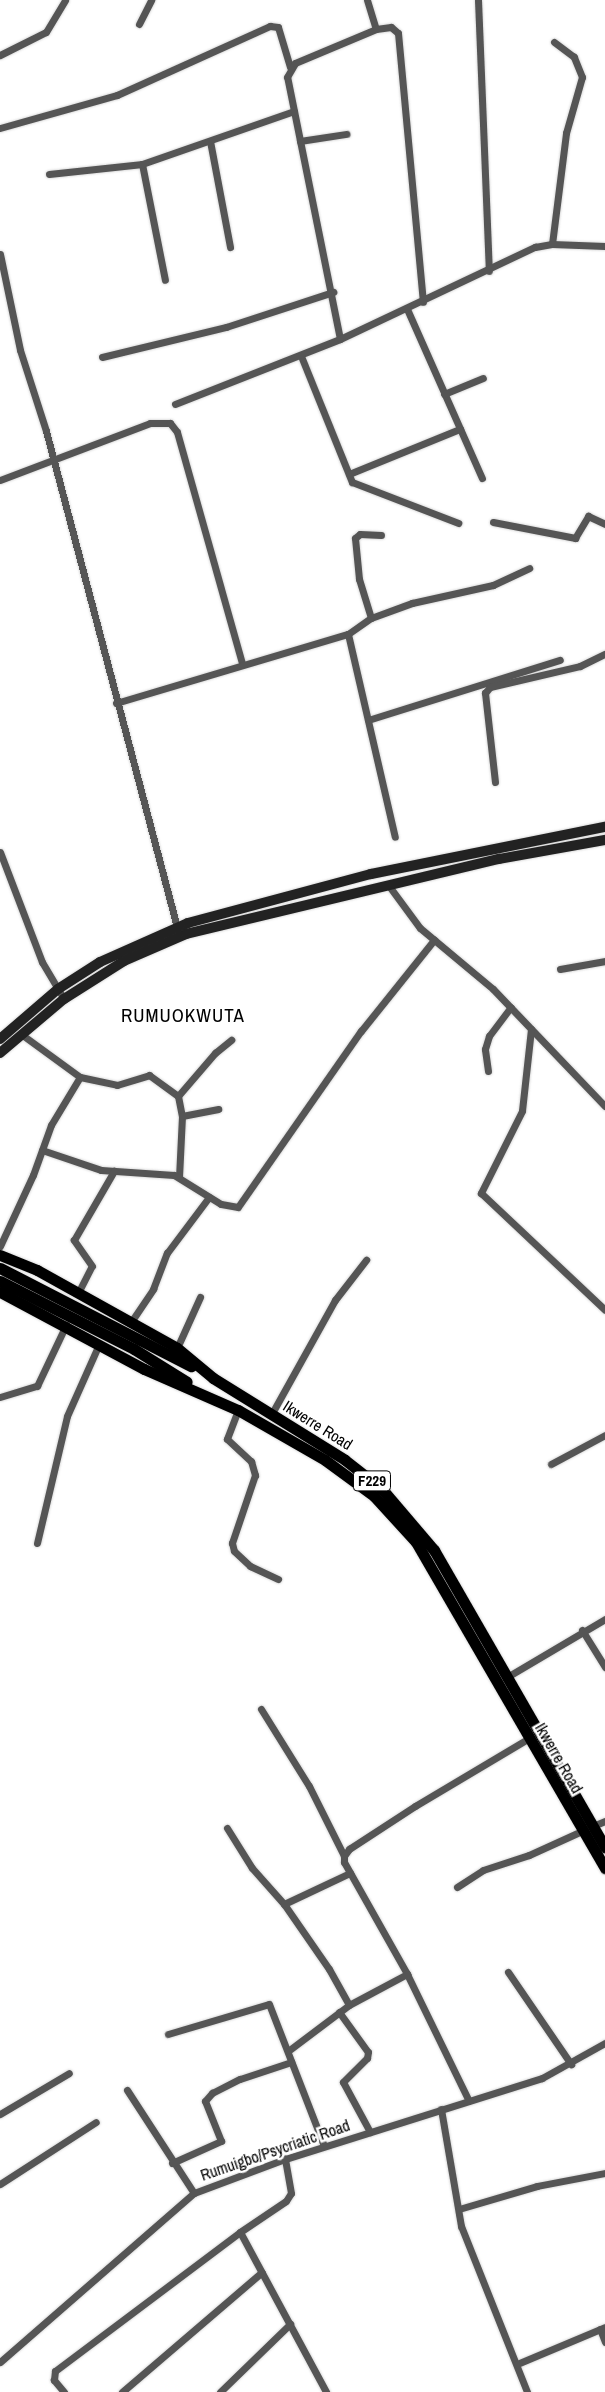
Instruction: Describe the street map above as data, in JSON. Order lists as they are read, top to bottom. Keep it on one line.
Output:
{"streets":{"main road":["Ikwerre Road","F229"],"street":["Rumuigbo/Psycriatic Road"]},"districts":["RUMUOKWUTA"]}
